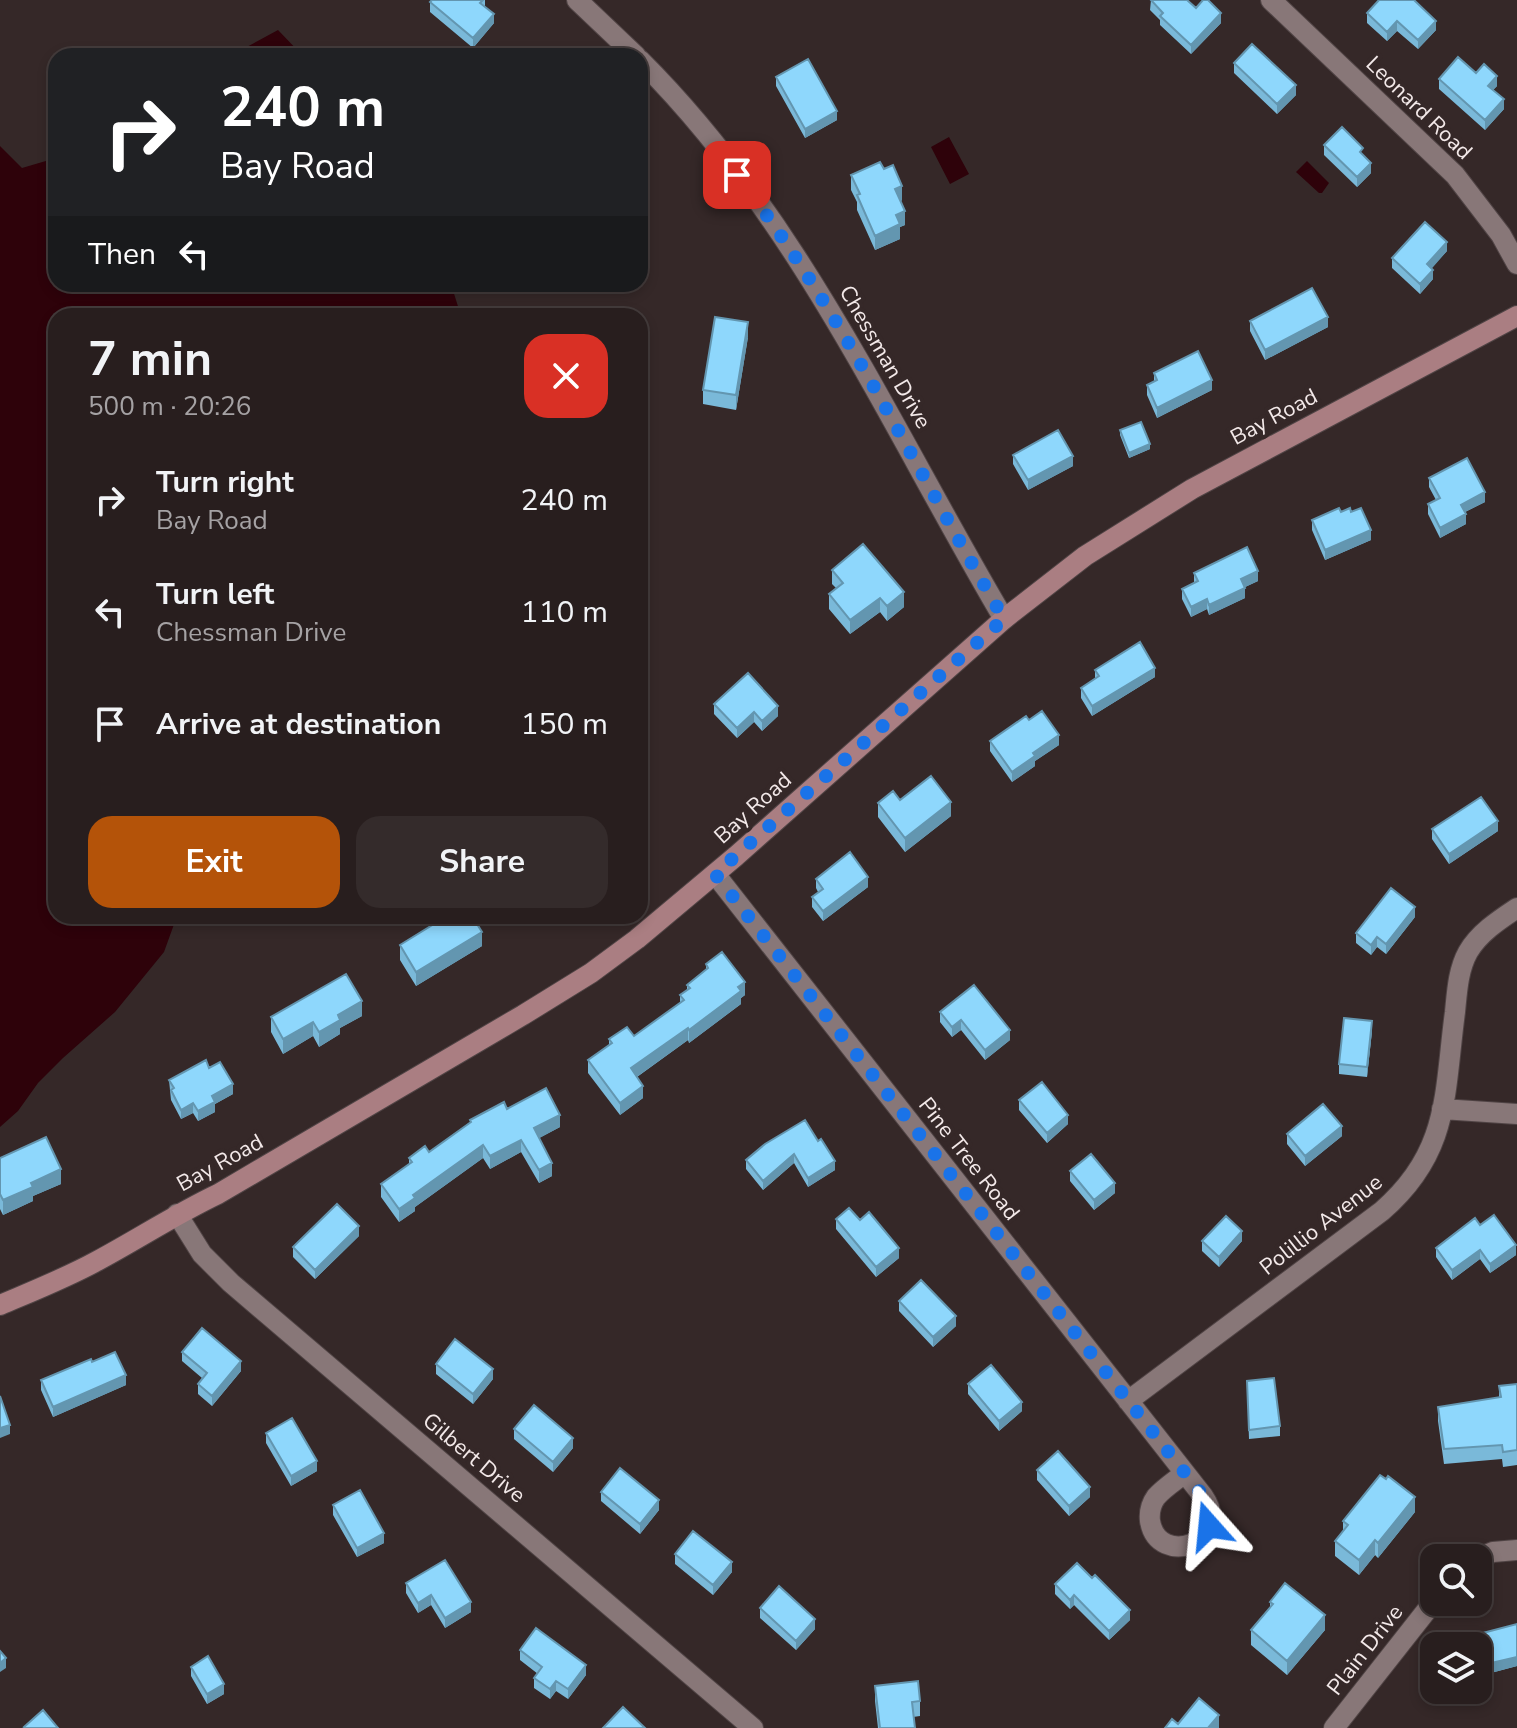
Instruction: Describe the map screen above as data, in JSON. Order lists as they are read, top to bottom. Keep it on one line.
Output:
{"streets":{"main road":["Bay Road"],"street":["Leonard Road","Chessman Drive","Pine Tree Road","Polillio Avenue","Gilbert Drive","Plain Drive"]},"crossings":[["Chessman Drive","Bay Road"],["Bay Road","Pine Tree Road"],["Bay Road","Gilbert Drive"],["Pine Tree Road","Polillio Avenue"]],"page":{"turn":["240 m","Bay Road"],"then":"Then","heading":["7 min","500 m · 20:26"],"list":[{"name":"Turn right","note":"Bay Road","value":"240 m"},{"name":"Turn left","note":"Chessman Drive","value":"110 m"},{"name":"Arrive at destination","value":"150 m"}],"buttons":["Exit","Share"]}}
